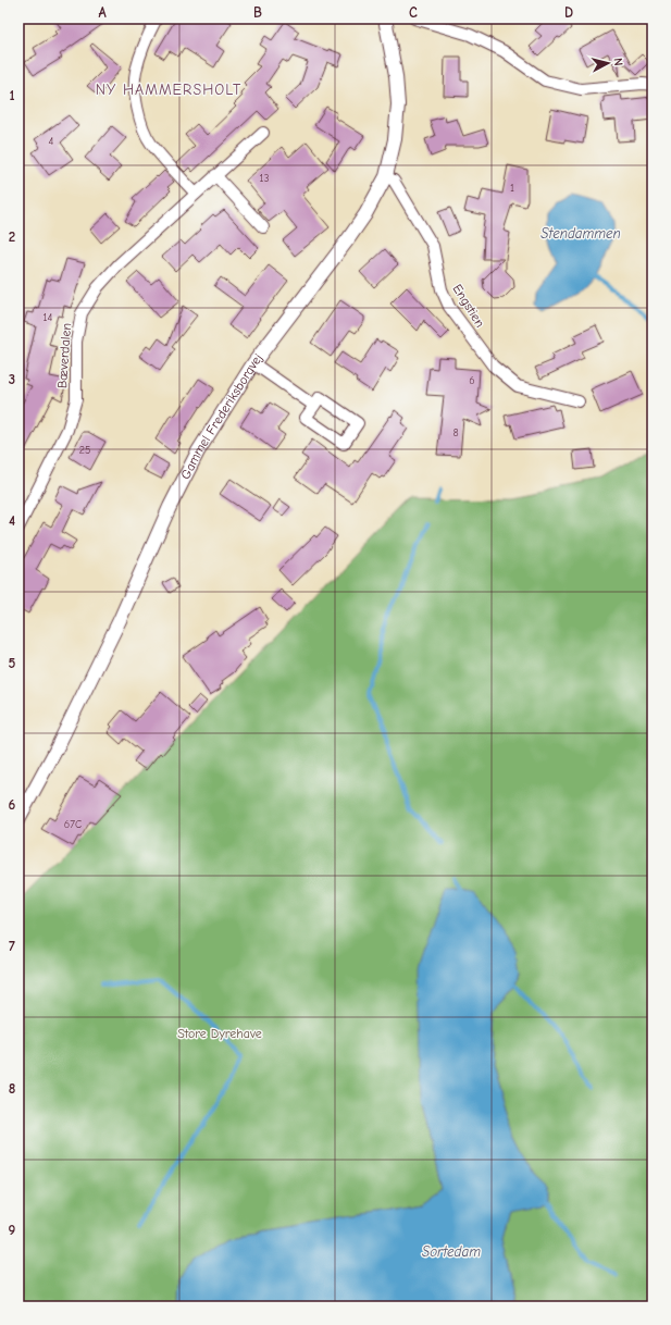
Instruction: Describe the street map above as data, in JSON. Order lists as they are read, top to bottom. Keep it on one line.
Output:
{"streets":{"street":["Engstien","Bæverdalen","Gammel Frederiksborgvej"]},"crossings":[["Engstien","Gammel Frederiksborgvej"]],"districts":["NY HAMMERSHOLT"],"water":["Stendammen","Sortedam"],"parks":["Store Dyrehave"],"house_numbers":["4","13","1","14","6","8","25","67C"],"north":"right","grid":{"columns":["A","B","C","D"],"rows":["1","2","3","4","5","6","7","8","9"]}}
